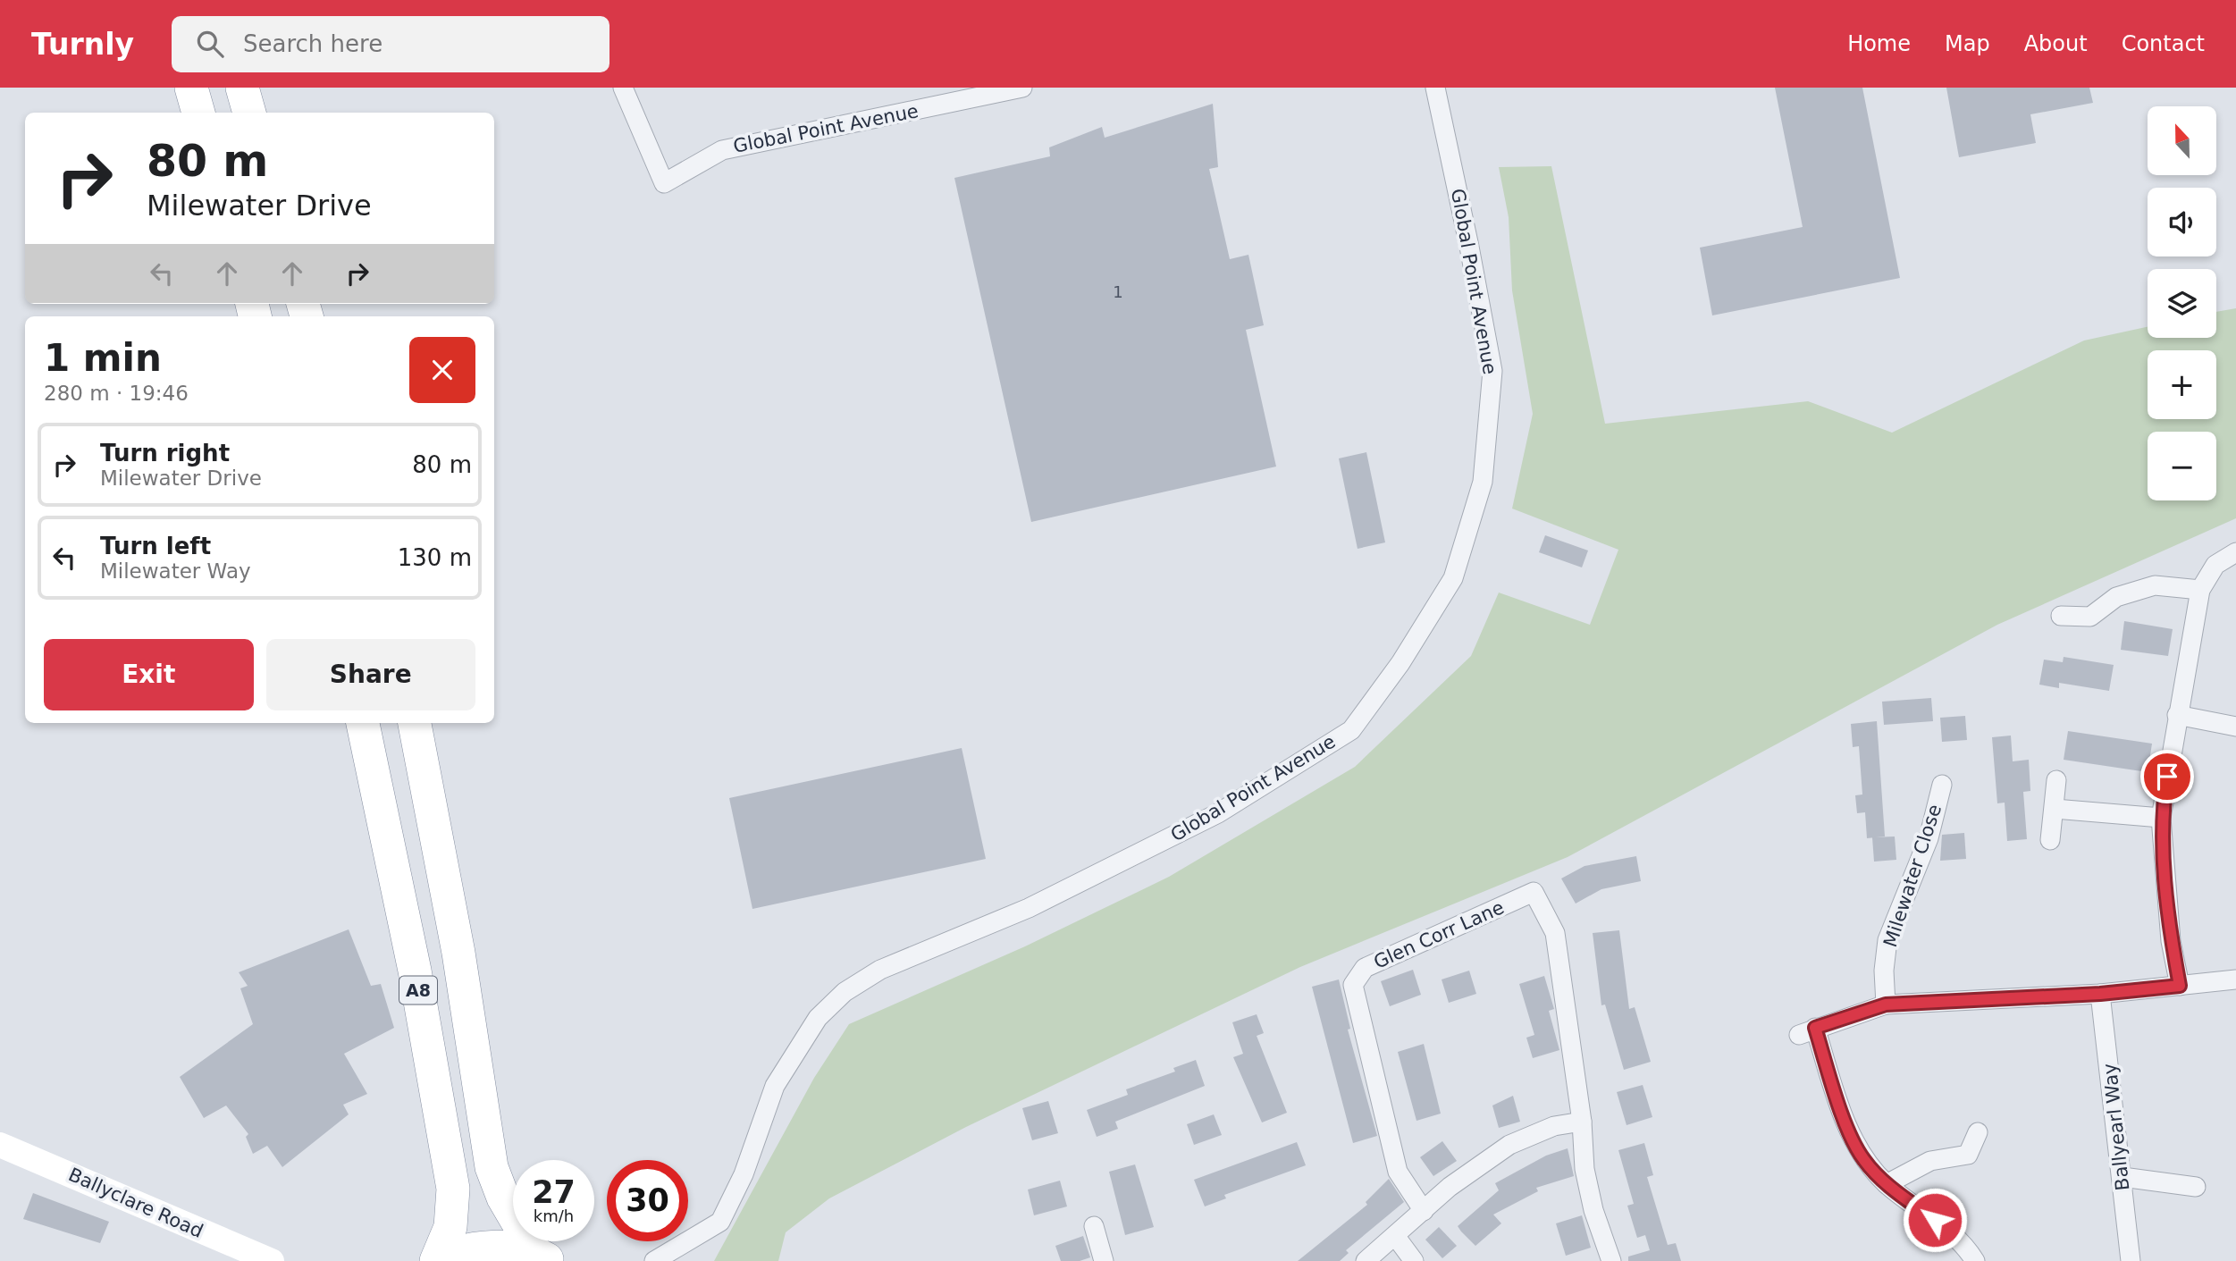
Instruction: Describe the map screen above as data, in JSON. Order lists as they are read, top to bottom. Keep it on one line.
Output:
{"streets":{"highway":["A8"],"main road":["Ballyclare Road"],"street":["Global Point Avenue","Milewater Close","Glen Corr Lane","Ballyearl Way"]},"house_numbers":["1"],"north":"top","page":{"header":"Turnly","search":"Search here","nav":["Home","Map","About","Contact"],"map_buttons":["+","−"],"turn":["80 m","Milewater Drive"],"heading":["1 min","280 m · 19:46"],"list":[{"name":"Turn right","note":"Milewater Drive","value":"80 m"},{"name":"Turn left","note":"Milewater Way","value":"130 m"}],"buttons":["Exit","Share"],"speed":"27 km/h","limit":"30"}}
